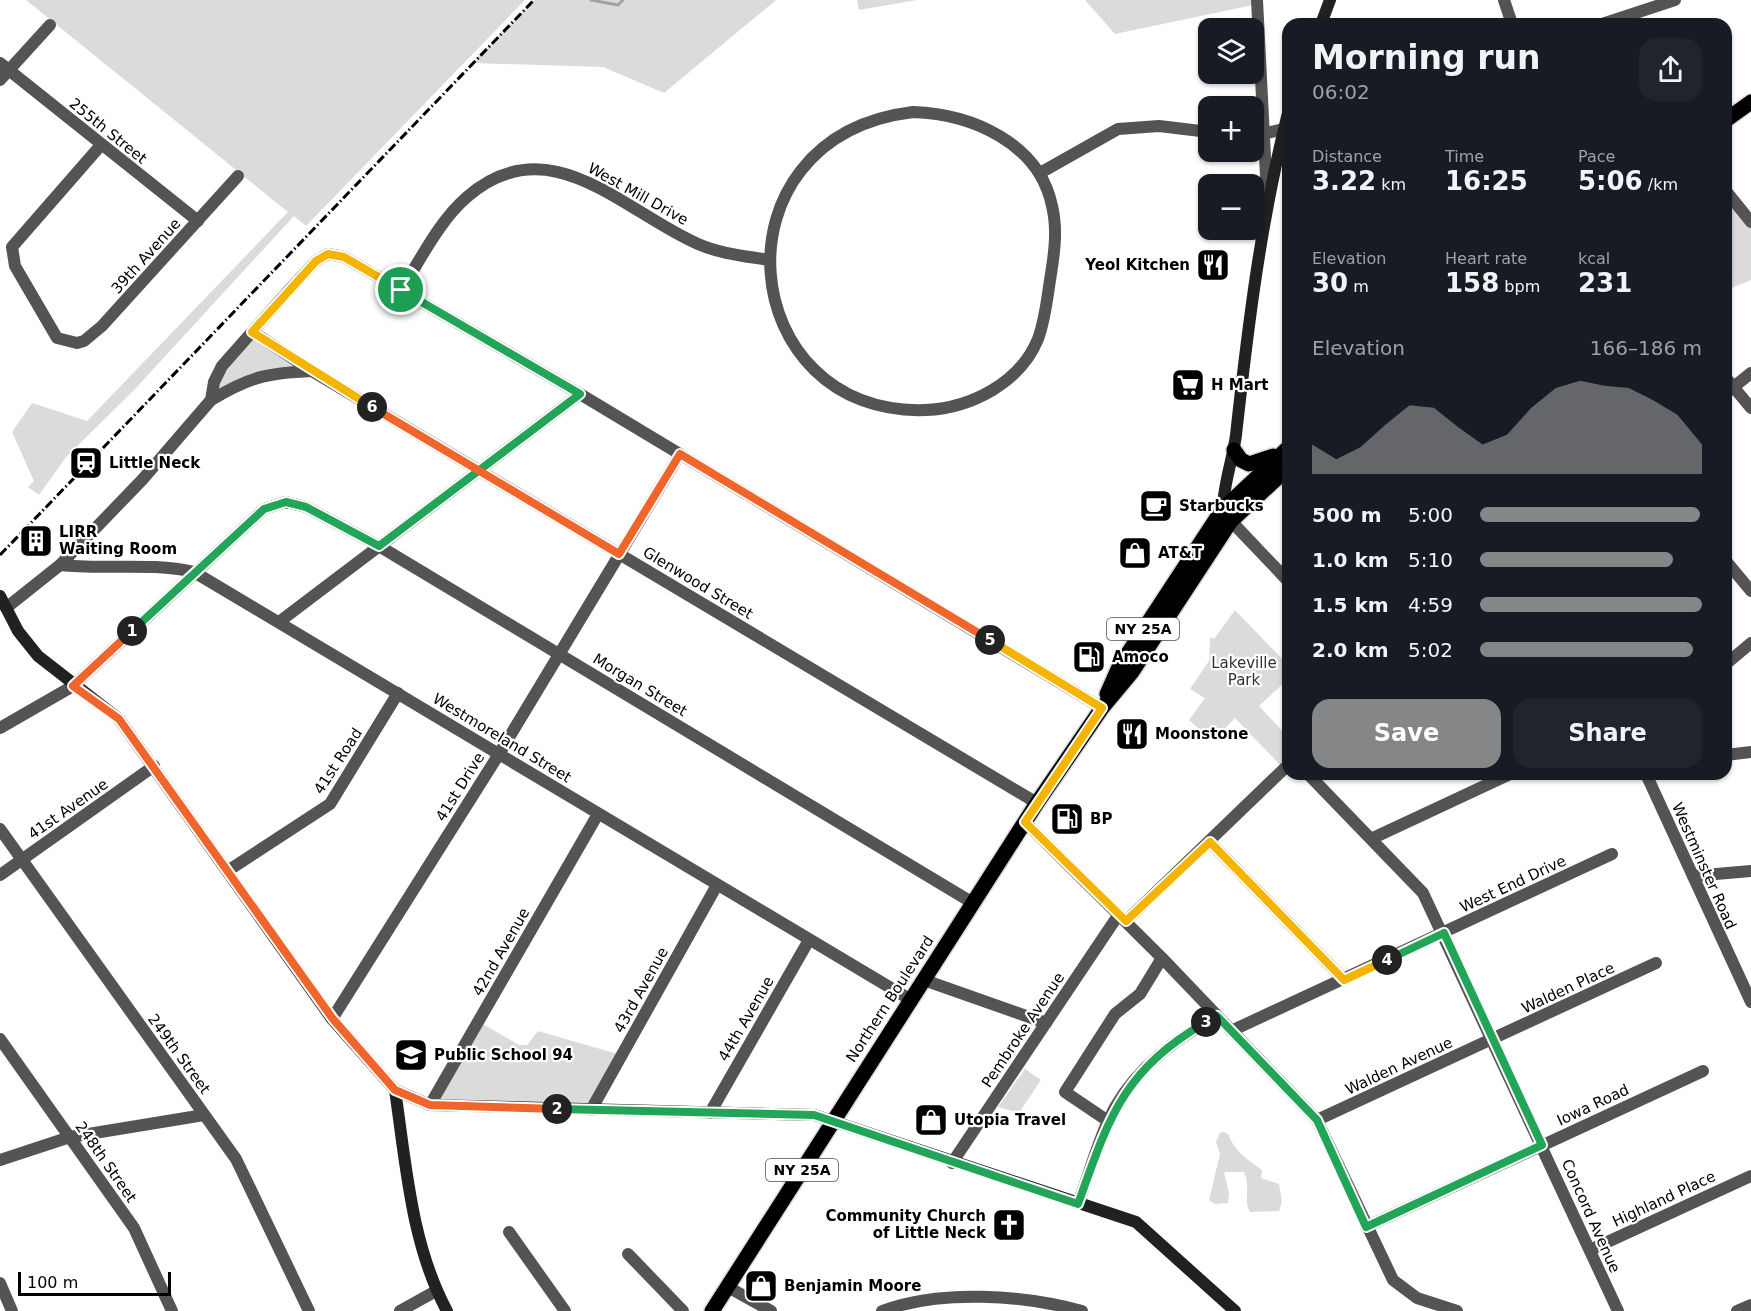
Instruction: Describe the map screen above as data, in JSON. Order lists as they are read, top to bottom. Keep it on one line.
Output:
{"streets":{"main road":["NY 25A","Northern Boulevard"],"street":["255th Street","West Mill Drive","39th Avenue","Glenwood Street","Morgan Street","Westmoreland Street","41st Road","41st Drive","41st Avenue","Westminster Road","West End Drive","42nd Avenue","Walden Place","43rd Avenue","44th Avenue","Pembroke Avenue","249th Street","Walden Avenue","Iowa Road","248th Street","Highland Place","Concord Avenue"]},"crossings":[["255th Street","39th Avenue"],["Glenwood Street","41st Drive"],["Glenwood Street","Northern Boulevard"],["Morgan Street","Westmoreland Street"],["Morgan Street","41st Drive"],["Morgan Street","Northern Boulevard"],["Westmoreland Street","41st Road"],["Westmoreland Street","41st Drive"],["Westmoreland Street","42nd Avenue"],["Westmoreland Street","43rd Avenue"],["Westmoreland Street","Northern Boulevard"],["Westmoreland Street","44th Avenue"],["41st Avenue","249th Street"],["West End Drive","Concord Avenue"],["Walden Place","Walden Avenue"],["Walden Place","Concord Avenue"],["Walden Avenue","Concord Avenue"],["Iowa Road","Concord Avenue"],["Highland Place","Concord Avenue"]],"parks":["Lakeville Park"],"places":{"restaurant":["Yeol Kitchen","Moonstone"],"supermarket":["H Mart"],"station":["Little Neck"],"cafe":["Starbucks"],"building":["LIRR Waiting Room"],"shop":["AT&T","Utopia Travel","Benjamin Moore"],"fuel station":["Amoco","BP"],"school or university":["Public School 94"],"church":["Community Church of Little Neck"]},"scale_bar":"100 m","page":{"map_buttons":["+","−"],"heading":["Morning run","06:02"],"stats":[["Distance","3.22 km"],["Time","16:25"],["Pace","5:06 /km"],["Elevation","30 m"],["Heart rate","158 bpm"],["kcal","231"]],"chart":["Elevation","166–186 m"],"pins":["6","1","5","4","3","2"],"list":[{"name":"500 m","note":"5:00"},{"name":"1.0 km","note":"5:10"},{"name":"1.5 km","note":"4:59"},{"name":"2.0 km","note":"5:02"}],"buttons":["Save","Share"],"scale":"100 m"}}
